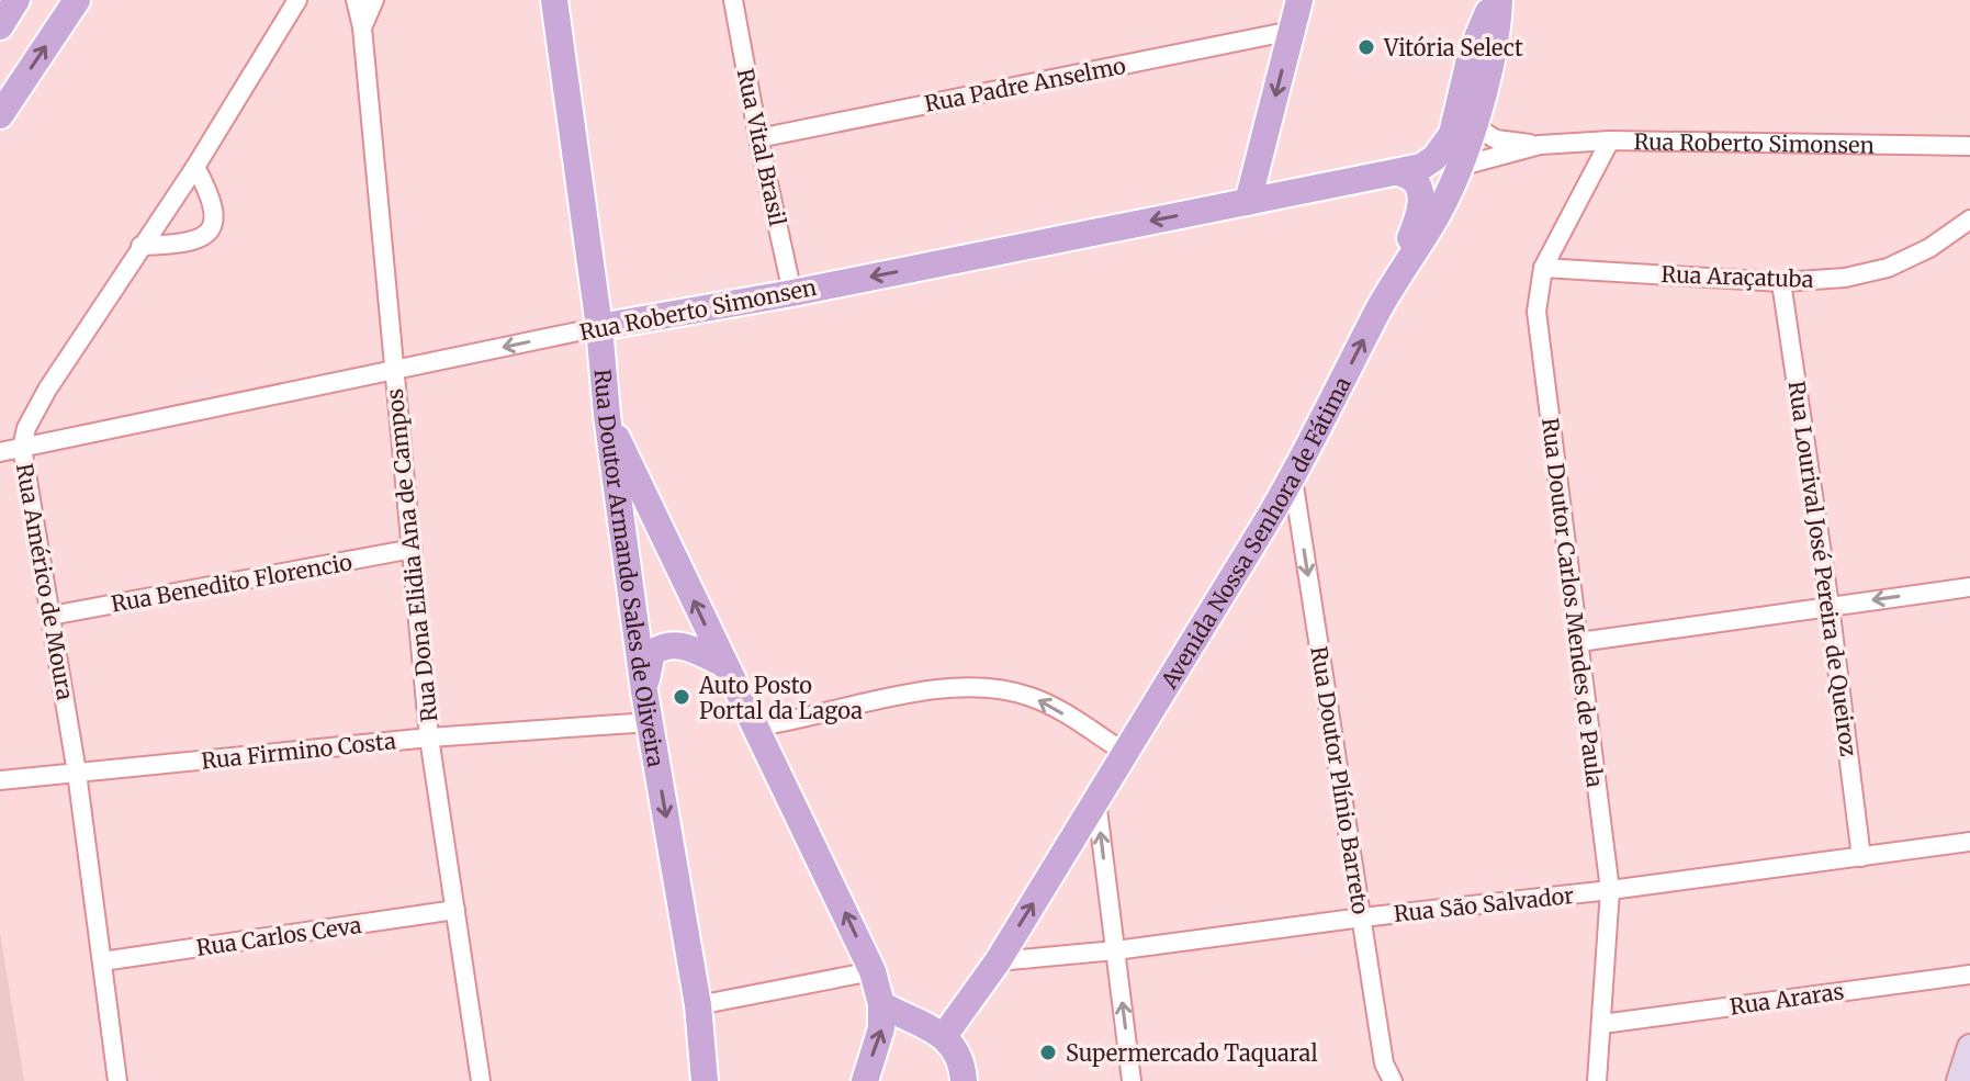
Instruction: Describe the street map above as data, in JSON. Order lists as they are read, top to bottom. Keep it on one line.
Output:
{"streets":{"main road":["Rua Roberto Simonsen","Avenida Nossa Senhora de Fátima","Rua Doutor Armando Sales de Oliveira"],"street":["Rua Padre Anselmo","Rua Vital Brasil","Rua Araçatuba","Rua Dona Elidia Ana de Campos","Rua Lourival José Pereira de Queiroz","Rua Américo de Moura","Rua Benedito Florencio","Rua Doutor Carlos Mendes de Paula","Rua Firmino Costa","Rua Doutor Plínio Barreto","Rua São Salvador","Rua Carlos Ceva","Rua Araras"]},"crossings":[["Rua Padre Anselmo","Rua Vital Brasil"],["Rua Roberto Simonsen","Rua Vital Brasil"],["Rua Roberto Simonsen","Avenida Nossa Senhora de Fátima"],["Rua Roberto Simonsen","Rua Dona Elidia Ana de Campos"],["Rua Roberto Simonsen","Rua Doutor Armando Sales de Oliveira"],["Rua Roberto Simonsen","Rua Américo de Moura"],["Rua Roberto Simonsen","Rua Doutor Carlos Mendes de Paula"],["Rua Araçatuba","Rua Lourival José Pereira de Queiroz"],["Rua Araçatuba","Rua Doutor Carlos Mendes de Paula"],["Avenida Nossa Senhora de Fátima","Rua Doutor Plínio Barreto"],["Avenida Nossa Senhora de Fátima","Rua São Salvador"],["Rua Dona Elidia Ana de Campos","Rua Benedito Florencio"],["Rua Dona Elidia Ana de Campos","Rua Firmino Costa"],["Rua Dona Elidia Ana de Campos","Rua Carlos Ceva"],["Rua Doutor Armando Sales de Oliveira","Rua Firmino Costa"],["Rua Lourival José Pereira de Queiroz","Rua São Salvador"],["Rua Américo de Moura","Rua Benedito Florencio"],["Rua Américo de Moura","Rua Firmino Costa"],["Rua Américo de Moura","Rua Carlos Ceva"],["Rua Doutor Carlos Mendes de Paula","Rua São Salvador"],["Rua Doutor Carlos Mendes de Paula","Rua Araras"],["Rua Doutor Plínio Barreto","Rua São Salvador"]],"one_way":["Rua Doutor Plínio Barreto"],"places":["Vitória Select","Auto Posto Portal da Lagoa","Supermercado Taquaral"]}
